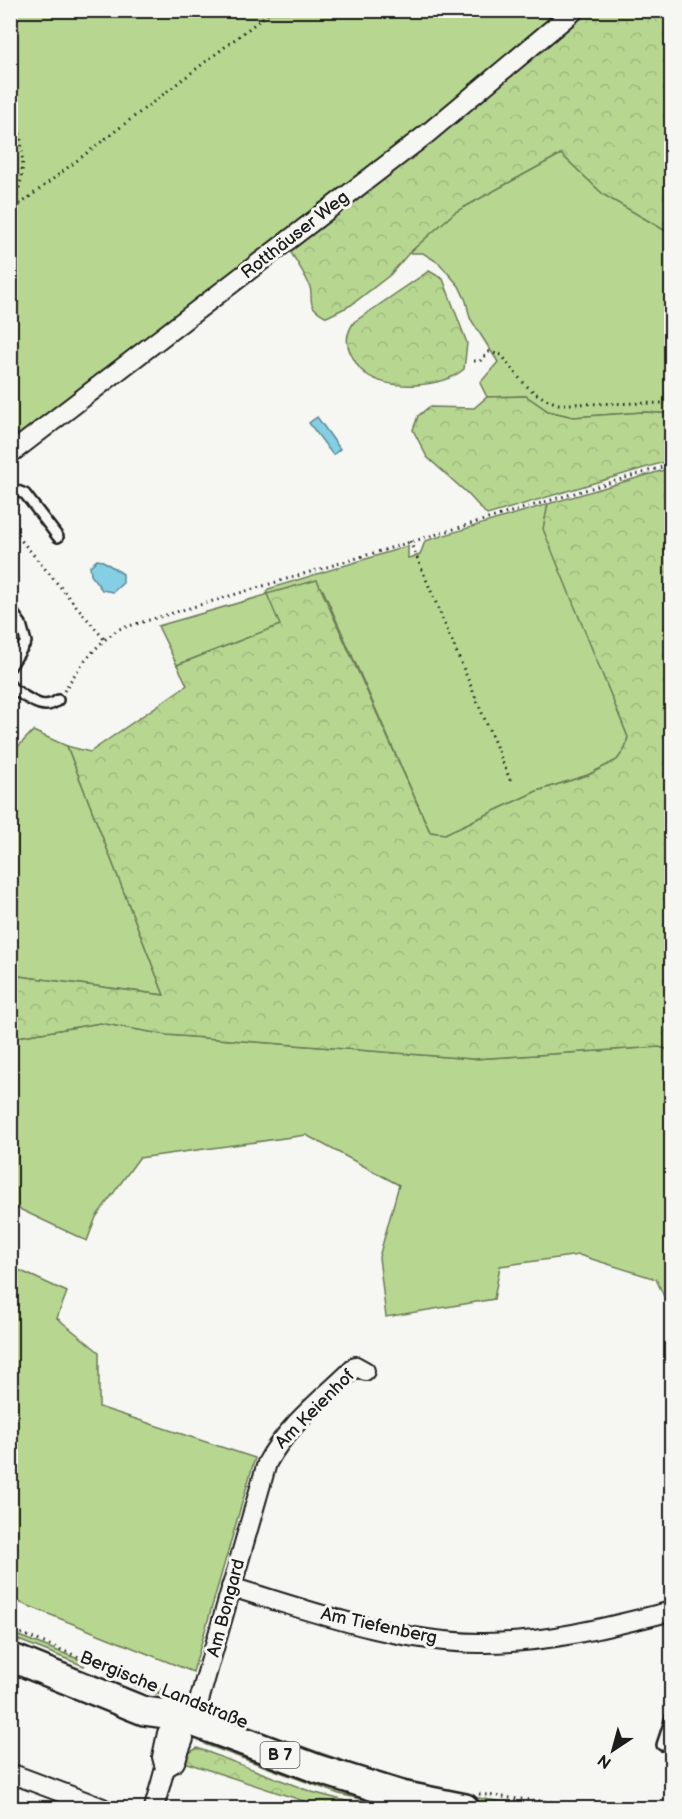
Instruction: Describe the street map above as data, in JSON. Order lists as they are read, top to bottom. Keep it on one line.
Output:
{"streets":{"main road":["Bergische Landstraße","B 7"],"street":["Rotthäuser Weg","Am Keienhof","Am Bongard","Am Tiefenberg"]},"crossings":[["Am Keienhof","Am Bongard"],["Am Bongard","Am Tiefenberg"],["Am Bongard","Bergische Landstraße"]],"north":"bottom left"}
